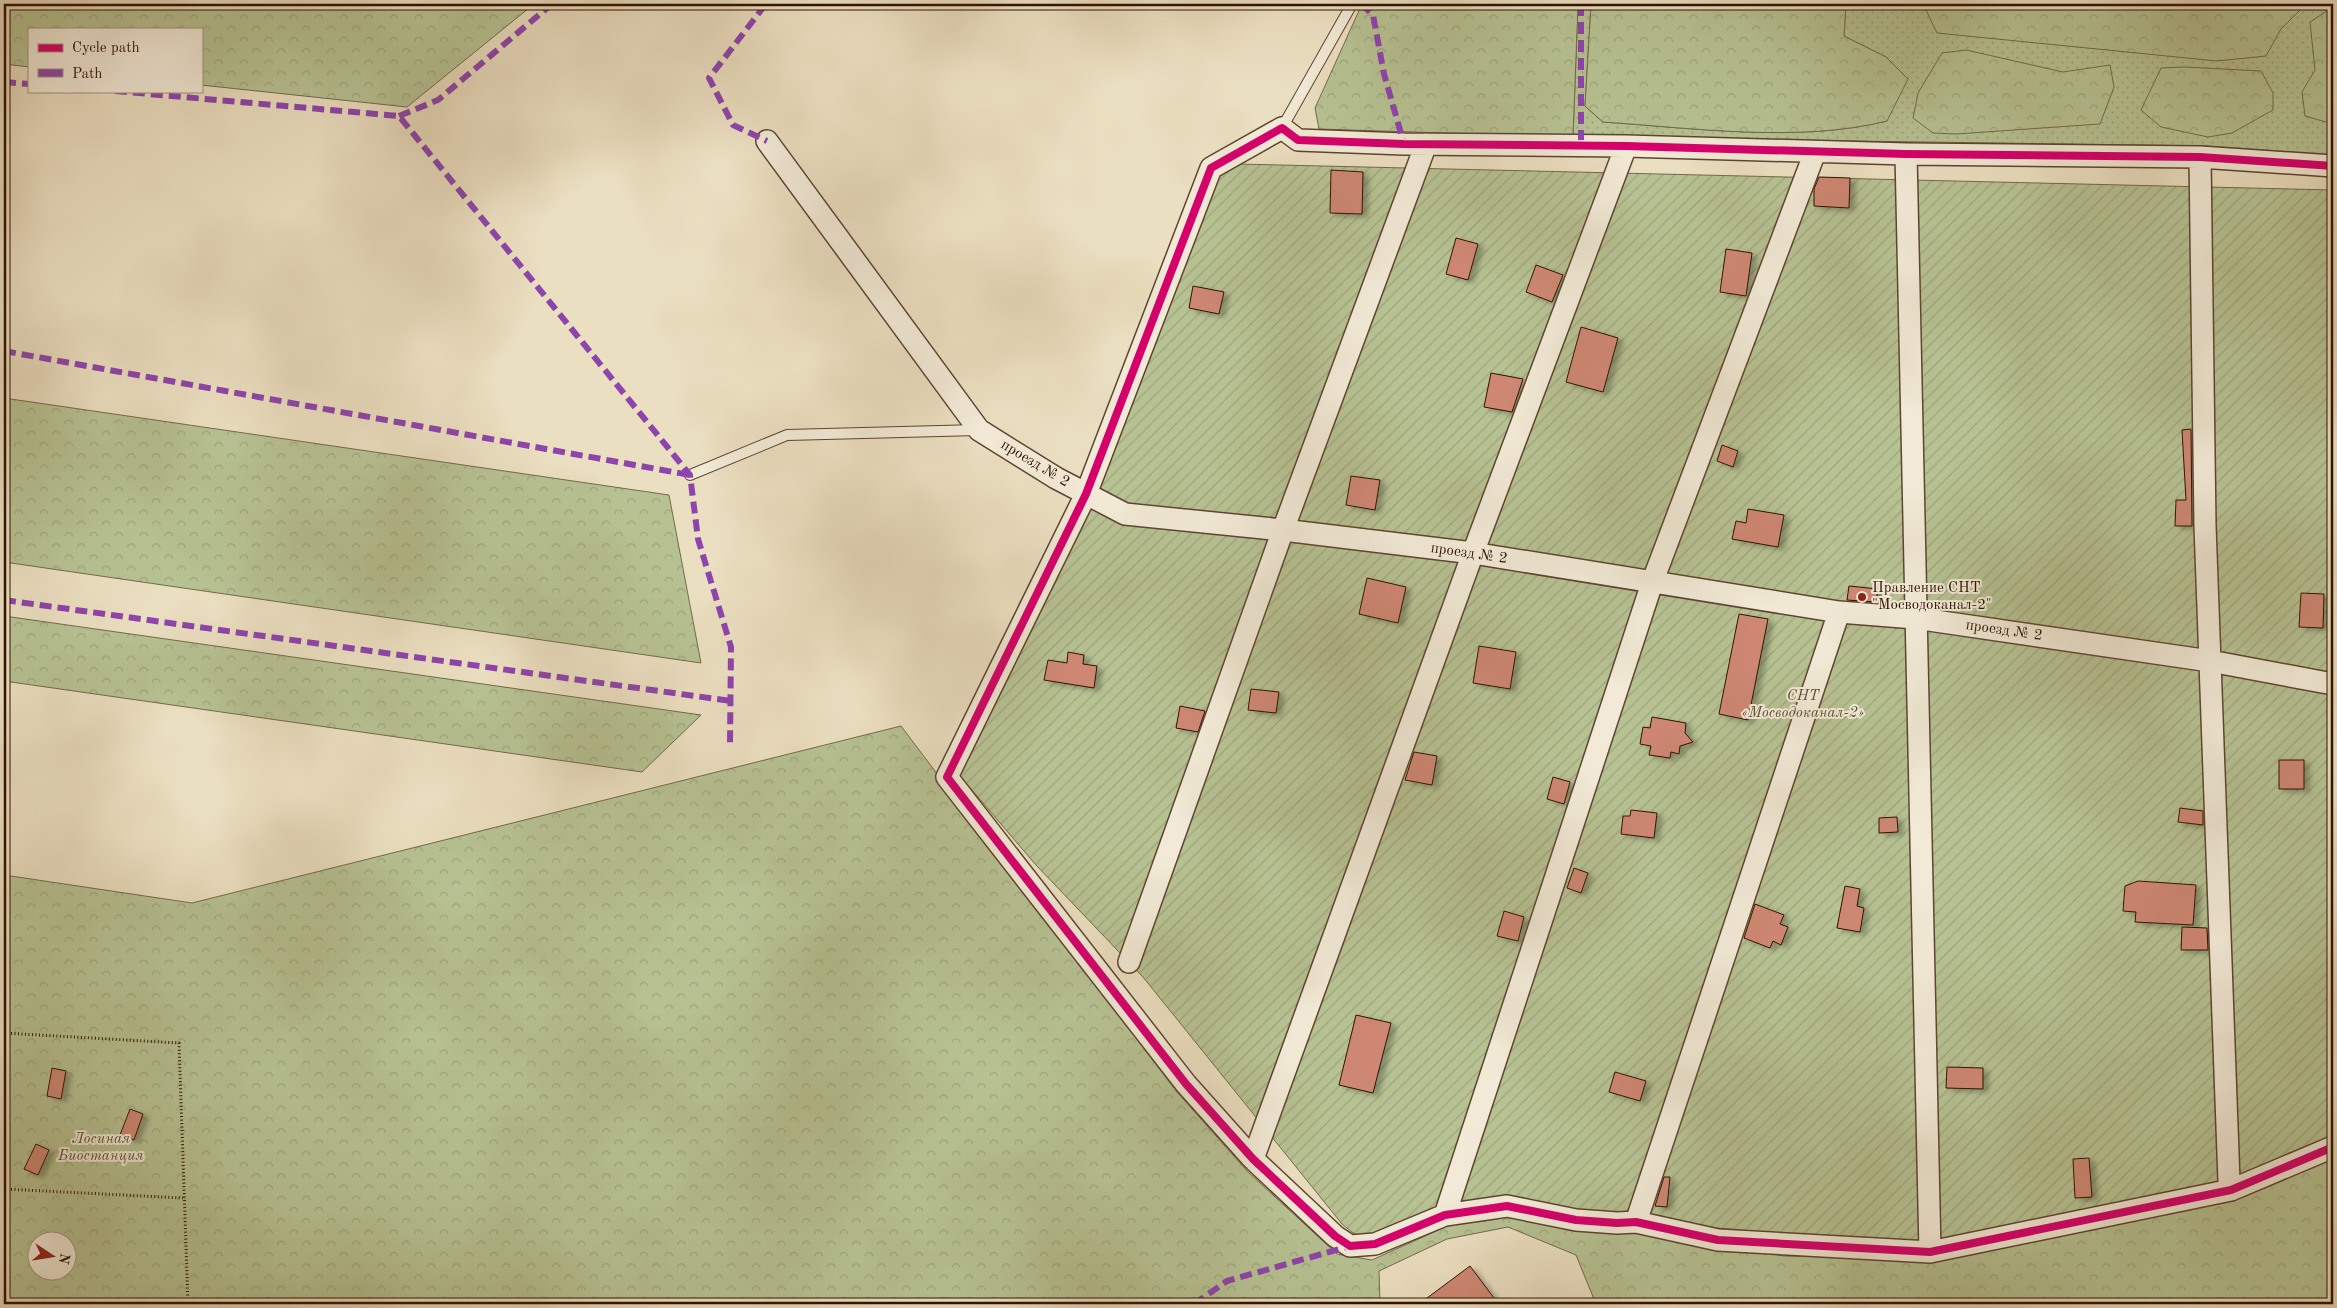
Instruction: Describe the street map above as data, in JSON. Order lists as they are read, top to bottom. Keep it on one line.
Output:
{"streets":{"street":["проезд № 2"]},"parks":["СНТ «Мосводоканал-2»","Лосиная Биостанция"],"places":["Правление СНТ \"Мосводоканал-2\""],"legend":["Cycle path","Path"],"north":"right"}
